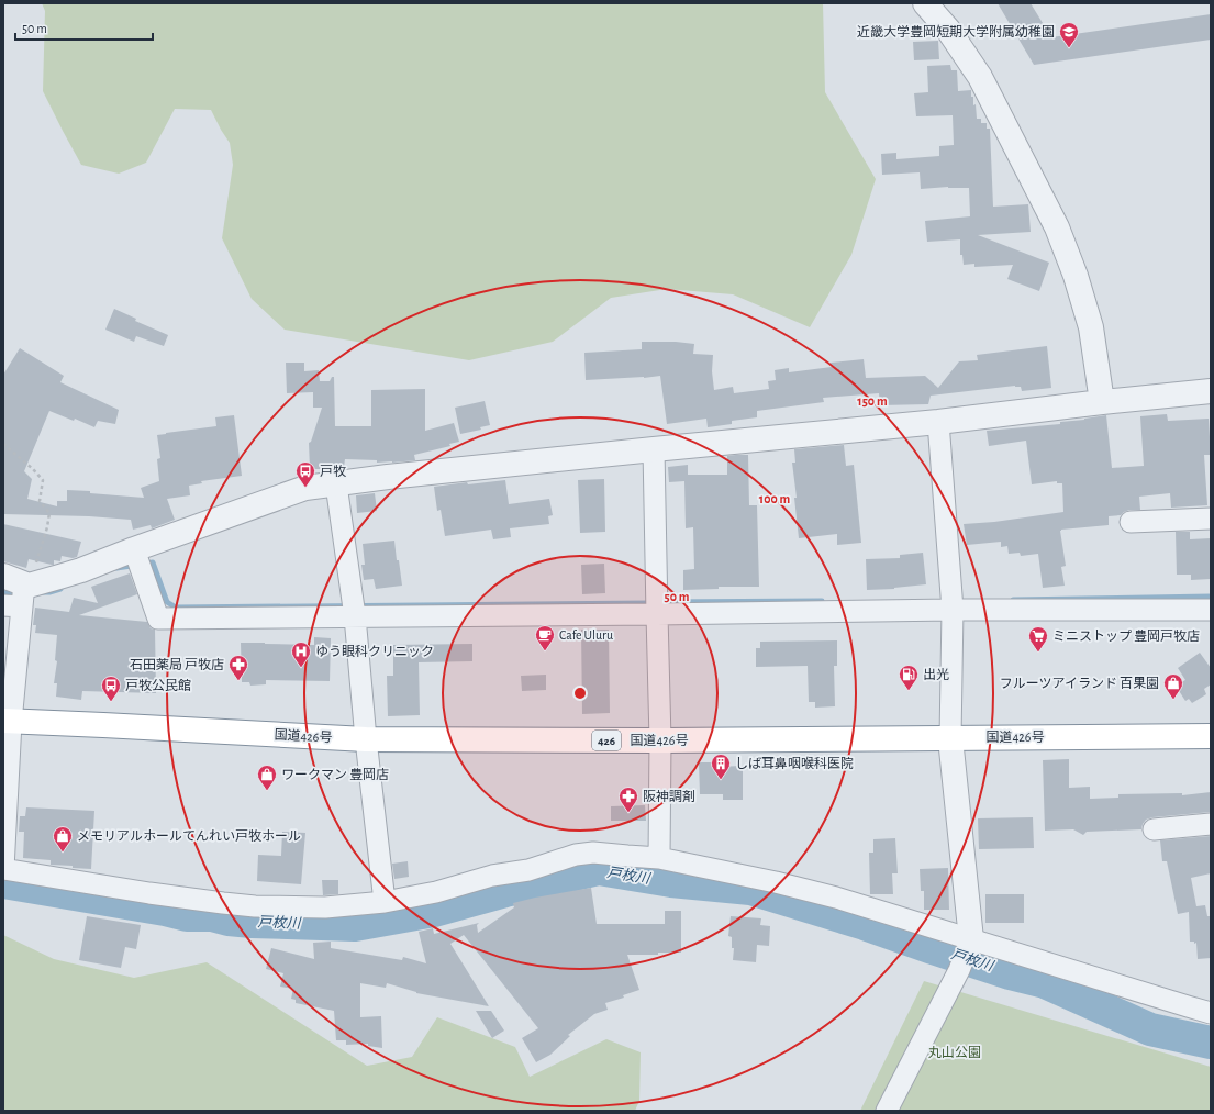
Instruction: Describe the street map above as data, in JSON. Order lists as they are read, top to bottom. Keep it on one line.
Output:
{"streets":{"highway":["国道426号","426"]},"water":["戸枚川"],"parks":["丸山公園"],"places":{"school or university":["近畿大学豊岡短期大学附属幼稚園"],"bus stop":["戸牧","戸牧公民館"],"cafe":["Cafe Uluru"],"supermarket":["ミニストップ 豊岡戸牧店"],"hospital":["ゆう眼科クリニック"],"pharmacy":["石田薬局 戸牧店","阪神調剤"],"fuel station":["出光"],"shop":["フルーツアイランド 百果園","ワークマン 豊岡店","メモリアルホールてんれい戸牧ホール"],"building":["しば耳鼻咽喉科医院"]},"scale_bar":"50 m","rings":["150 m","100 m","50 m"]}
